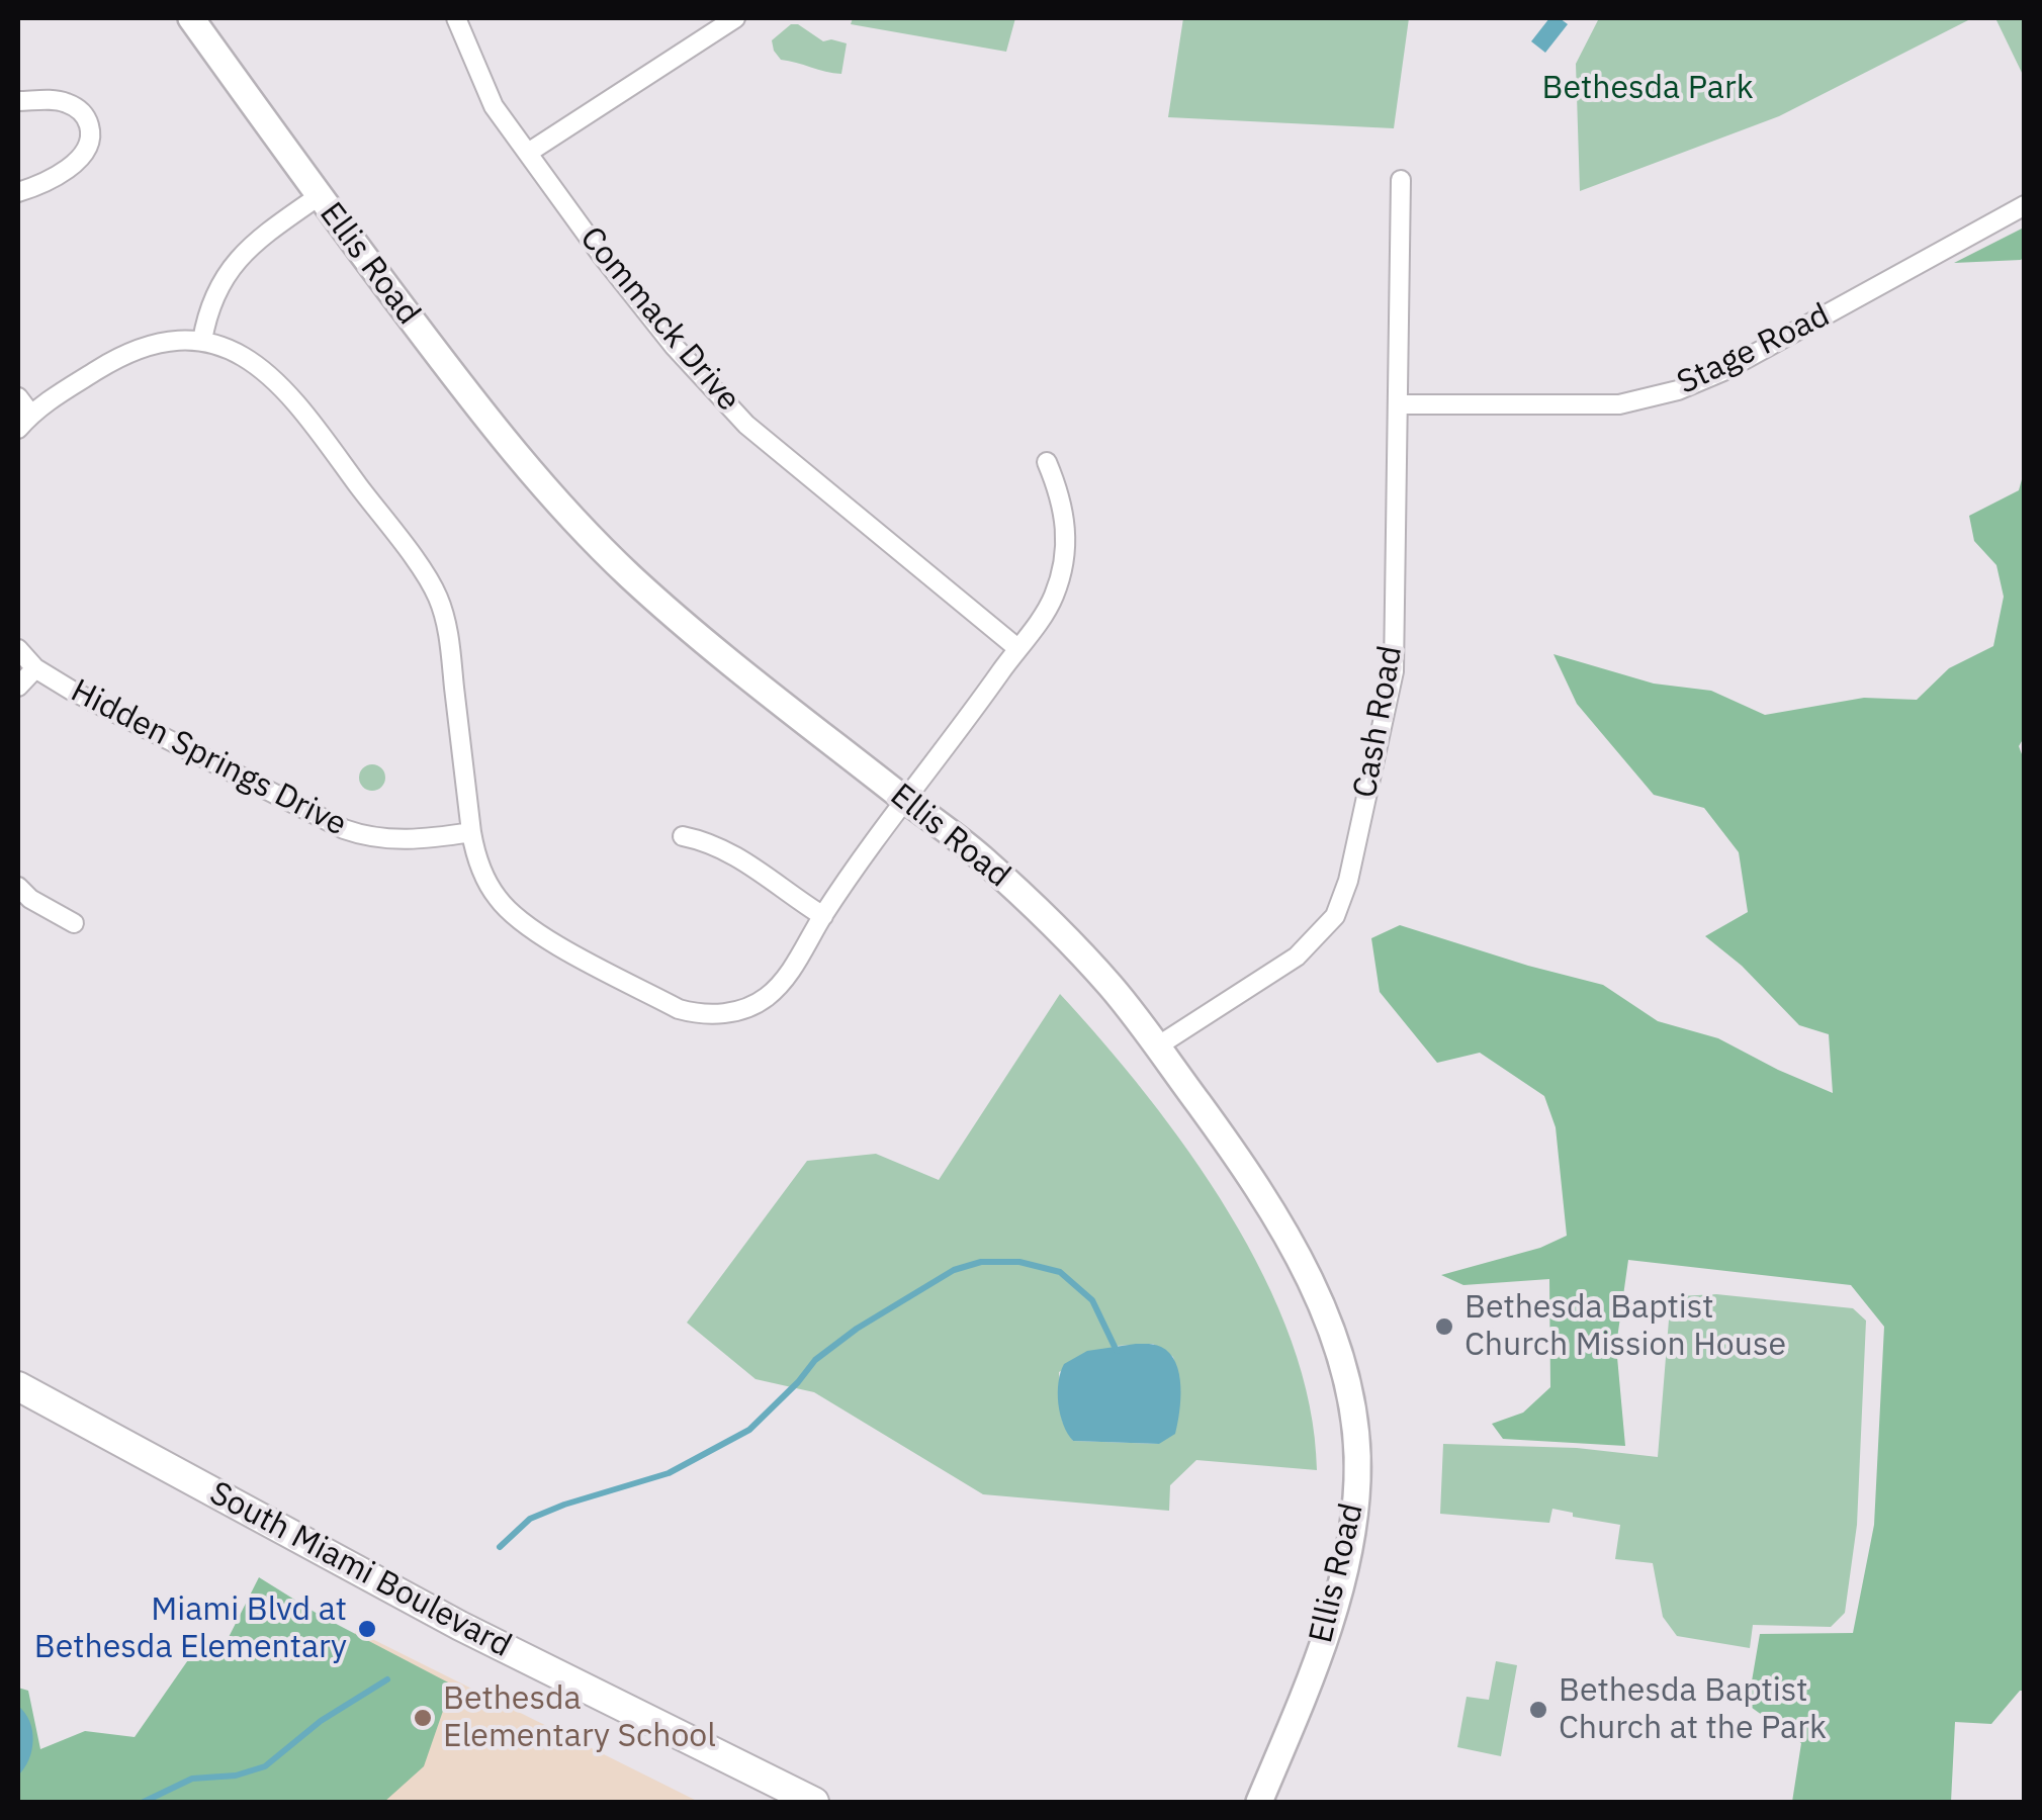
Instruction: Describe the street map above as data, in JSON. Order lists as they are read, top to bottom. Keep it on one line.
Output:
{"streets":{"main road":["Ellis Road","South Miami Boulevard"],"street":["Commack Drive","Stage Road","Cash Road","Hidden Springs Drive"]},"crossings":[["Ellis Road","Cash Road"],["Stage Road","Cash Road"]],"parks":["Bethesda Park"],"places":["Bethesda Baptist Church Mission House","Miami Blvd at Bethesda Elementary","Bethesda Baptist Church at the Park","Bethesda Elementary School"]}
